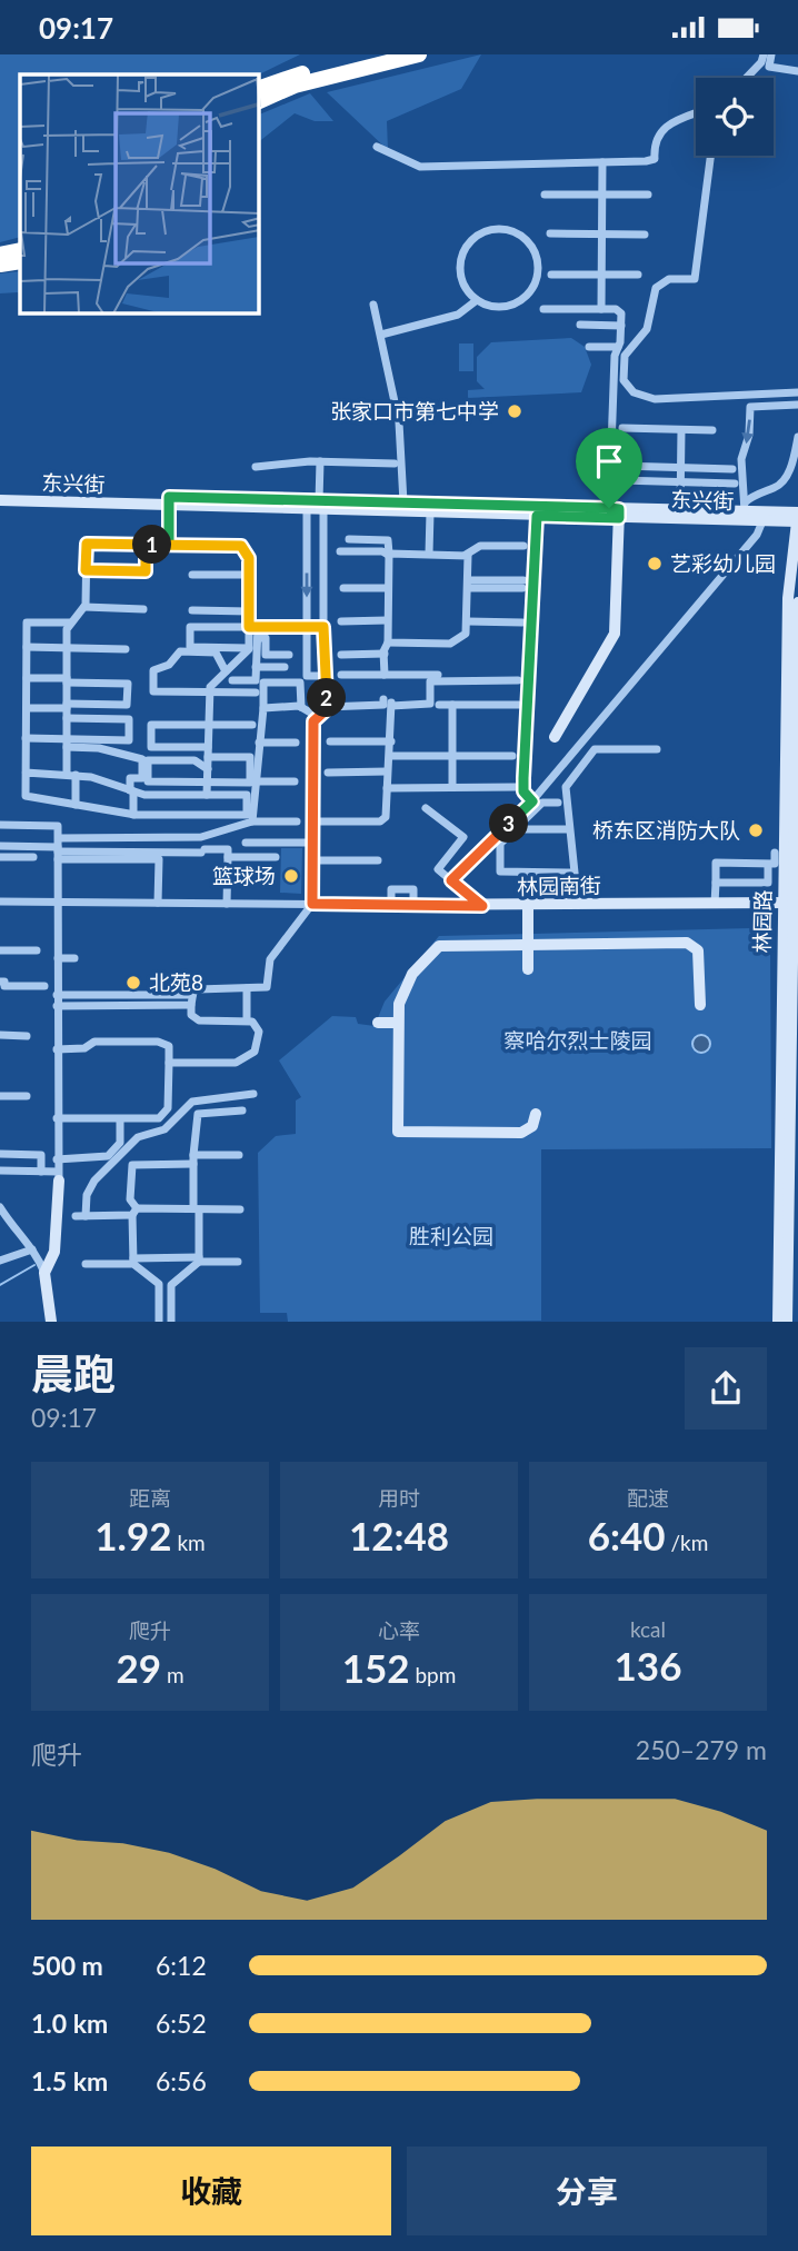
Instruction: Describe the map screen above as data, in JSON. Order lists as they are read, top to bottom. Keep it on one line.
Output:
{"streets":{"main road":["东兴街","林园南街","林园路"]},"crossings":[["东兴街","林园路"],["林园南街","林园路"]],"parks":["察哈尔烈士陵园","胜利公园"],"places":["张家口市第七中学","艺彩幼儿园","桥东区消防大队","篮球场","北苑8"],"page":{"status":"09:17","pins":["1","2","3"],"heading":["晨跑","09:17"],"stats":[["距离","1.92 km"],["用时","12:48"],["配速","6:40 /km"],["爬升","29 m"],["心率","152 bpm"],["kcal","136"]],"chart":["爬升","250–279 m"],"list":[{"name":"500 m","note":"6:12"},{"name":"1.0 km","note":"6:52"},{"name":"1.5 km","note":"6:56"}],"buttons":["收藏","分享"]}}
